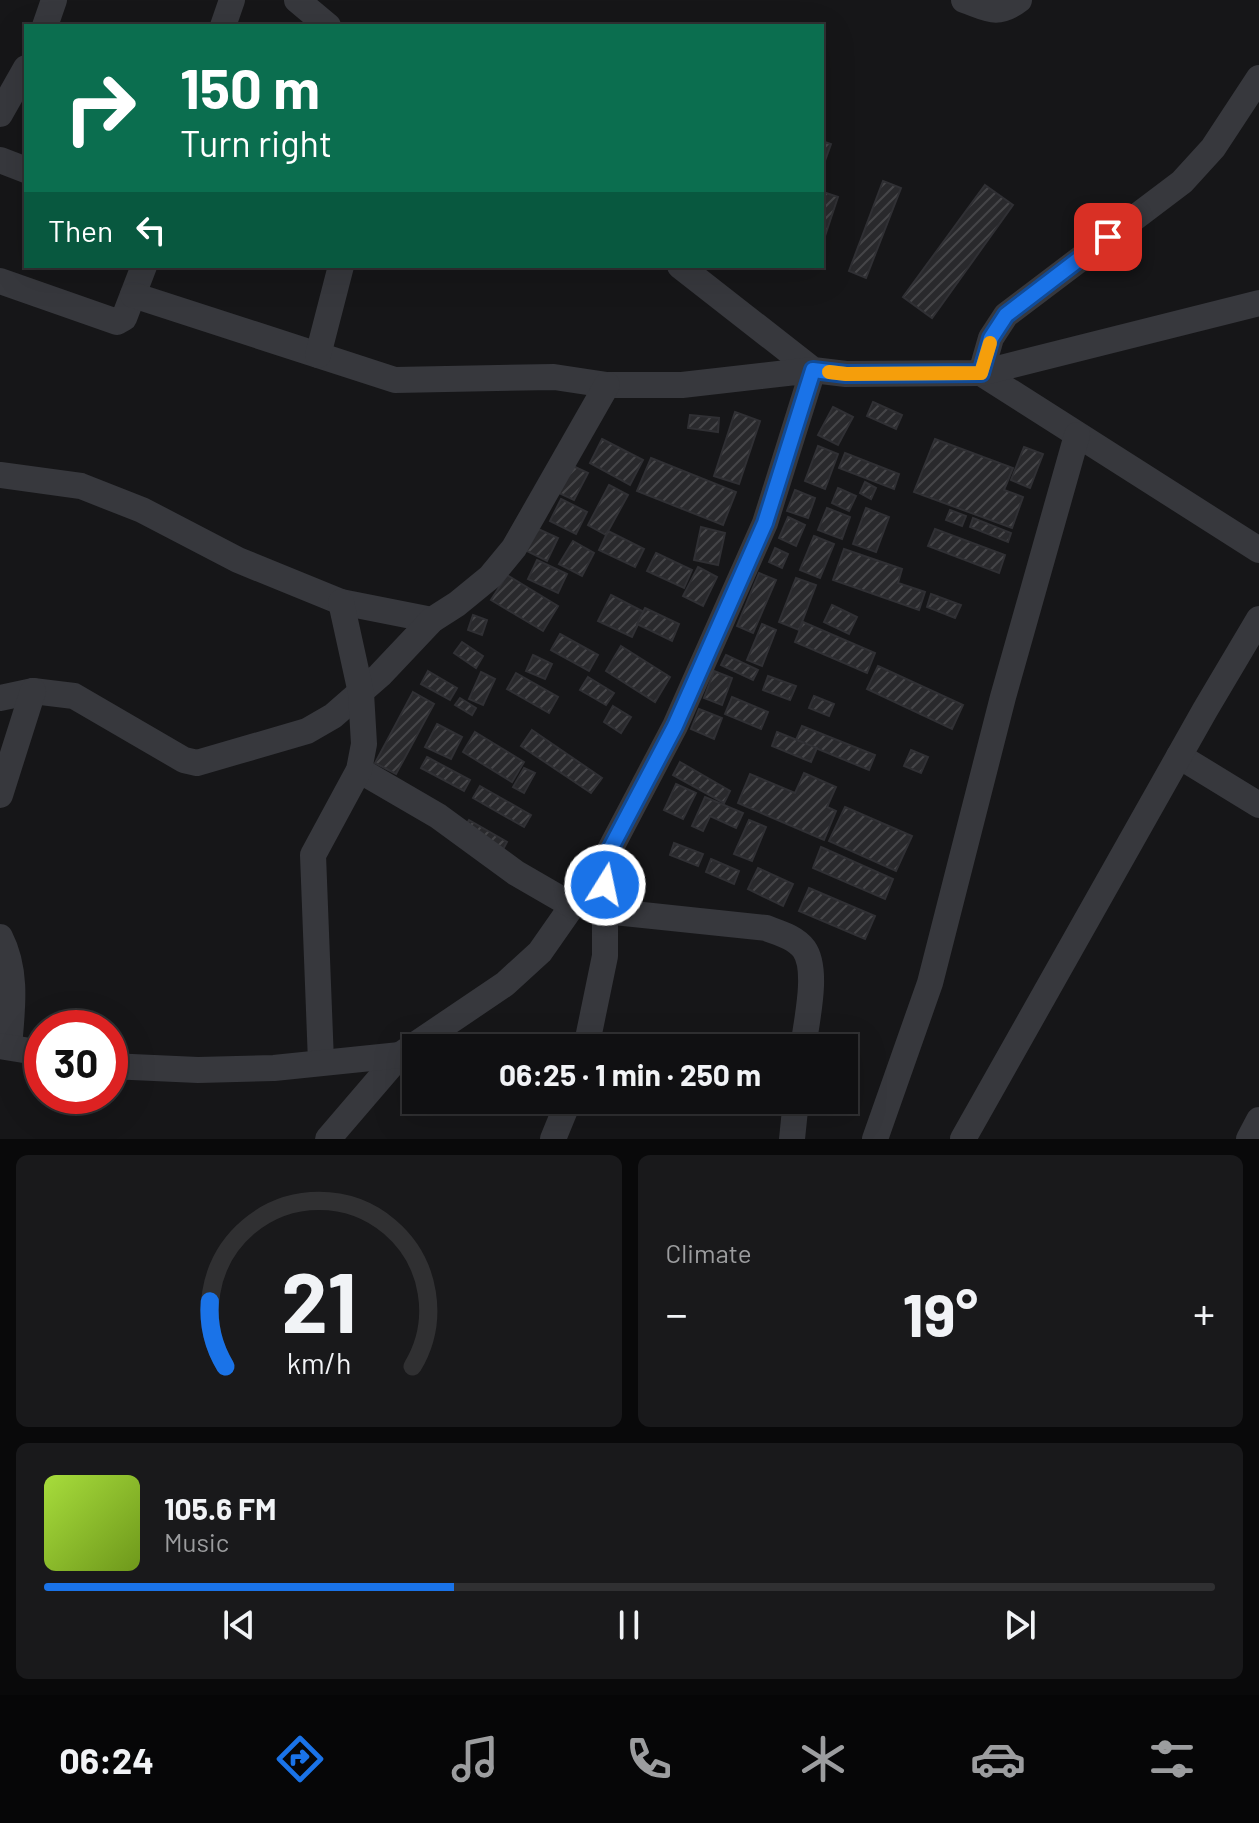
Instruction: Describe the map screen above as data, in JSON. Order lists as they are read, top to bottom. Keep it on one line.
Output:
{"page":{"turn":["150 m","Turn right"],"then":"Then","limit":"30","trip":"06:25 · 1 min · 250 m","tile":"Climate","heat":["−","19°","+"],"song":["105.6 FM","Music"],"tabs":"06:24","gauge":["21","km/h"]}}
